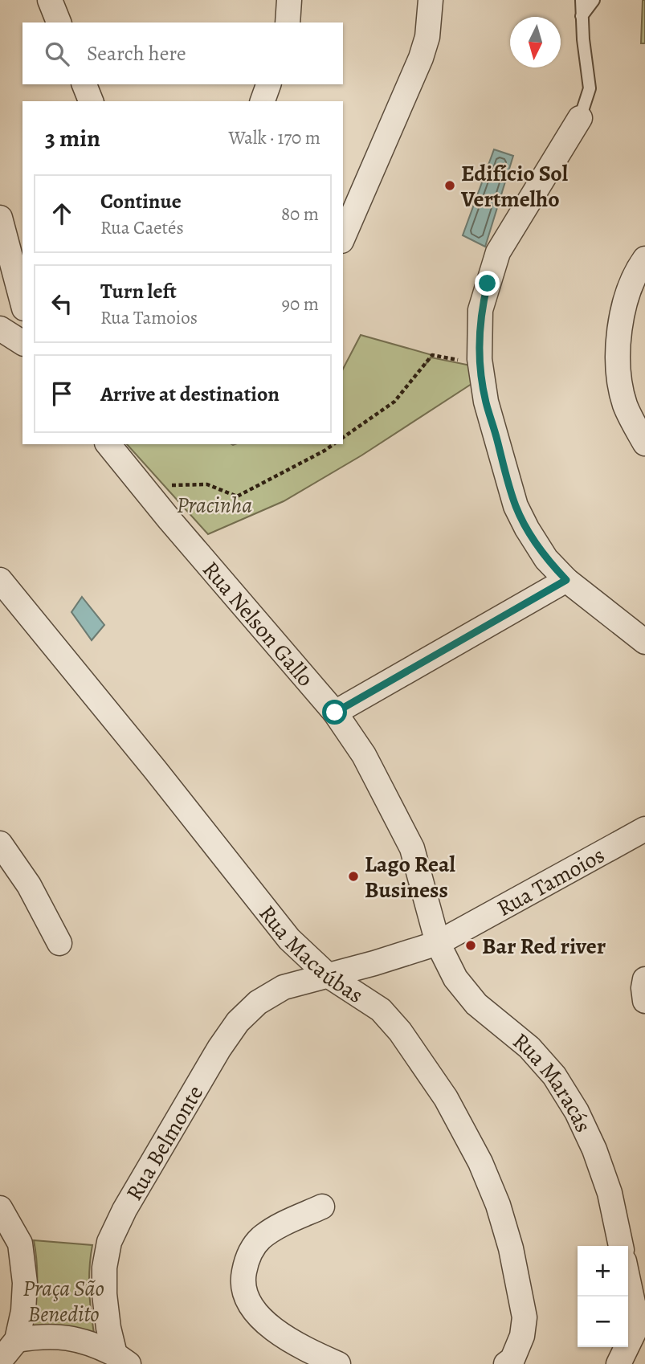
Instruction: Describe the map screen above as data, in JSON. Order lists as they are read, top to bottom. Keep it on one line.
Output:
{"streets":{"street":["Rua Nelson Gallo","Rua Tamoios","Rua Macaúbas","Rua Maracás","Rua Belmonte"]},"crossings":[["Rua Nelson Gallo","Rua Tamoios"],["Rua Nelson Gallo","Rua Maracás"],["Rua Tamoios","Rua Macaúbas"],["Rua Tamoios","Rua Maracás"],["Rua Tamoios","Rua Belmonte"],["Rua Macaúbas","Rua Belmonte"]],"parks":["Pracinha","Praça São Benedito"],"places":["Edifício Sol Vertmelho","Lago Real Business","Bar Red river"],"north":"bottom","page":{"search":"Search here","heading":["3 min","Walk · 170 m"],"list":[["Continue","Rua Caetés","80 m"],["Turn left","Rua Tamoios","90 m"],"Arrive at destination"],"map_buttons":["+","−"]}}
